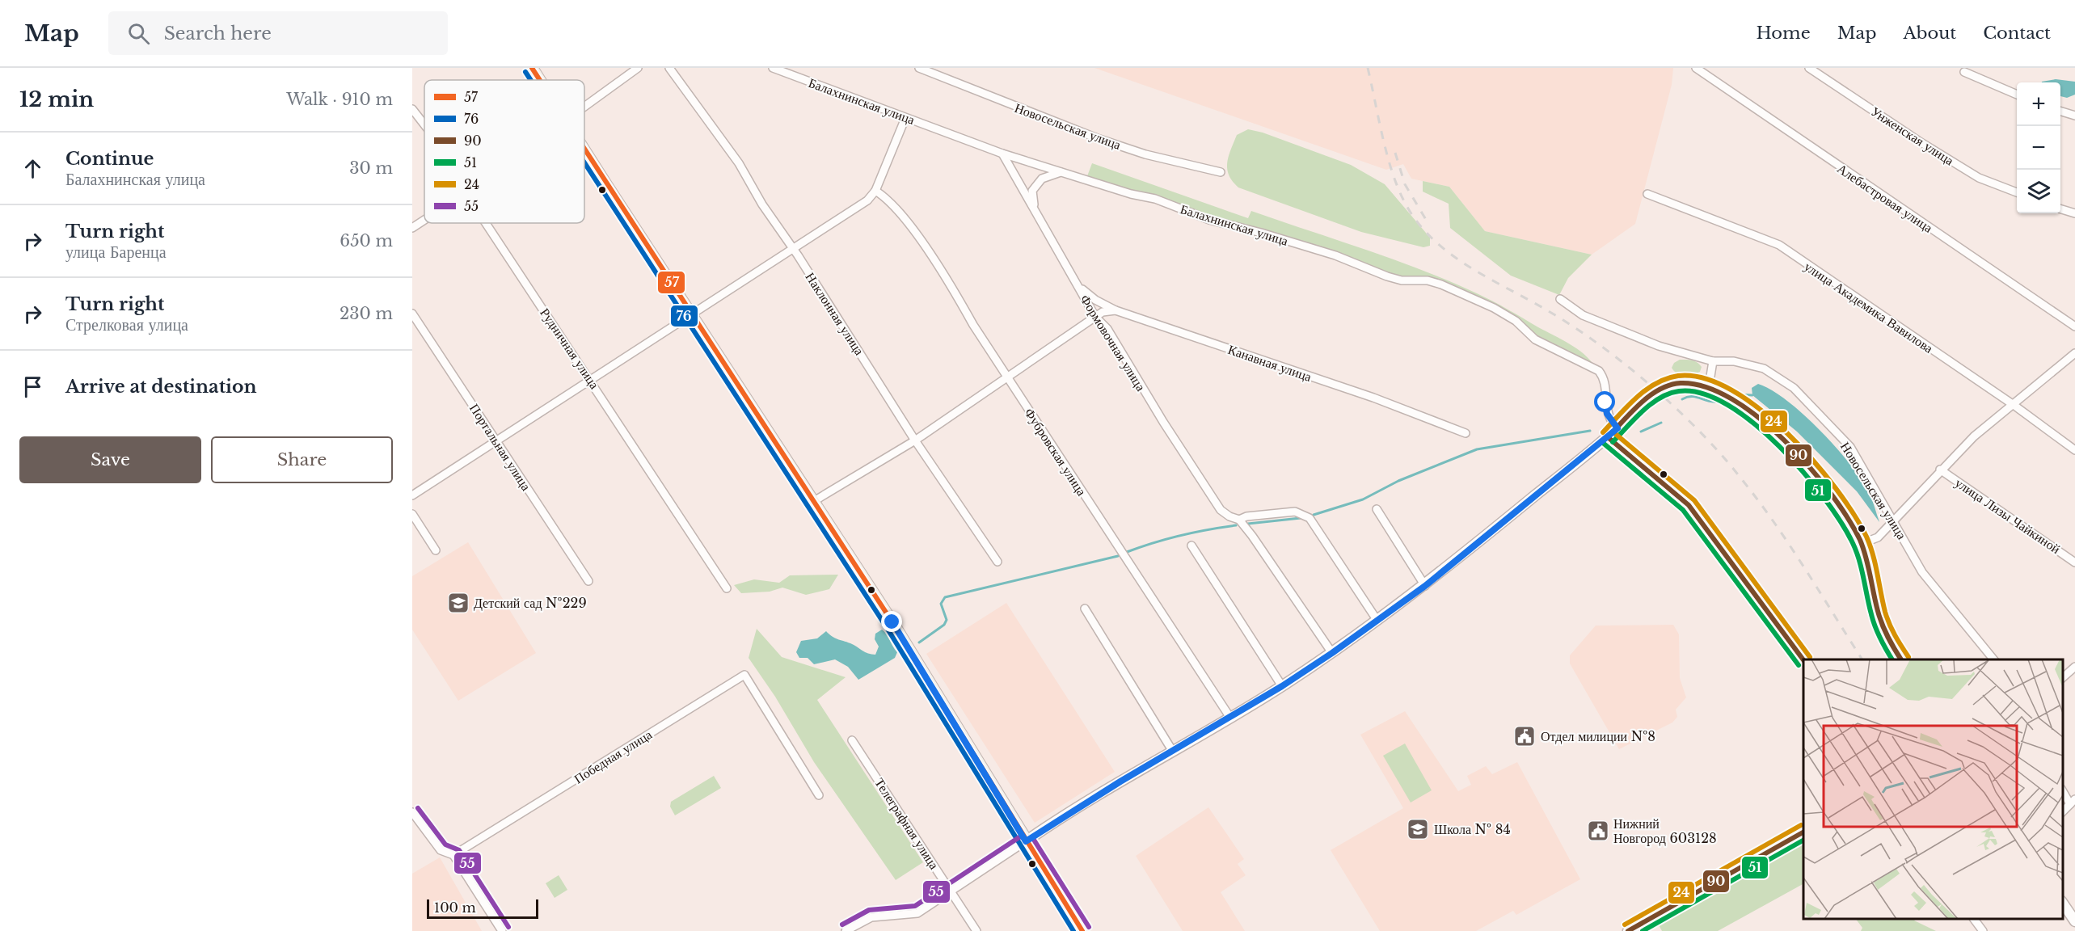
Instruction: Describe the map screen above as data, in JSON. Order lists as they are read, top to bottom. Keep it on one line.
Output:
{"streets":{"street":["Балахнинская улица","Новосельская улица","Унженская улица","Алебастровая улица","улица Академика Вавилова","Наклонная улица","Формовочная улица","Рудничная улица","Канавная улица","Портальная улица","Фубровская улица","улица Лизы Чайкиной","Победная улица","Телеграфная улица"]},"crossings":[["Балахнинская улица","Формовочная улица"],["Формовочная улица","Канавная улица"]],"places":{"school or university":["Детский сад №229","Школа № 84"],"public building":["Отдел милиции №8","Нижний Новгород 603128"]},"lines":["transit line 57","transit line 76","transit line 24","transit line 90","transit line 51","transit line 55"],"legend":["57","76","90","51","24","55"],"scale_bar":"100 m","page":{"header":"Map","search":"Search here","nav":["Home","Map","About","Contact"],"heading":["12 min","Walk · 910 m"],"map_buttons":["+","−"],"list":[["Continue","Балахнинская улица","30 m"],["Turn right","улица Баренца","650 m"],["Turn right","Стрелковая улица","230 m"],"Arrive at destination"],"buttons":["Save","Share"],"scale":"100 m"}}
